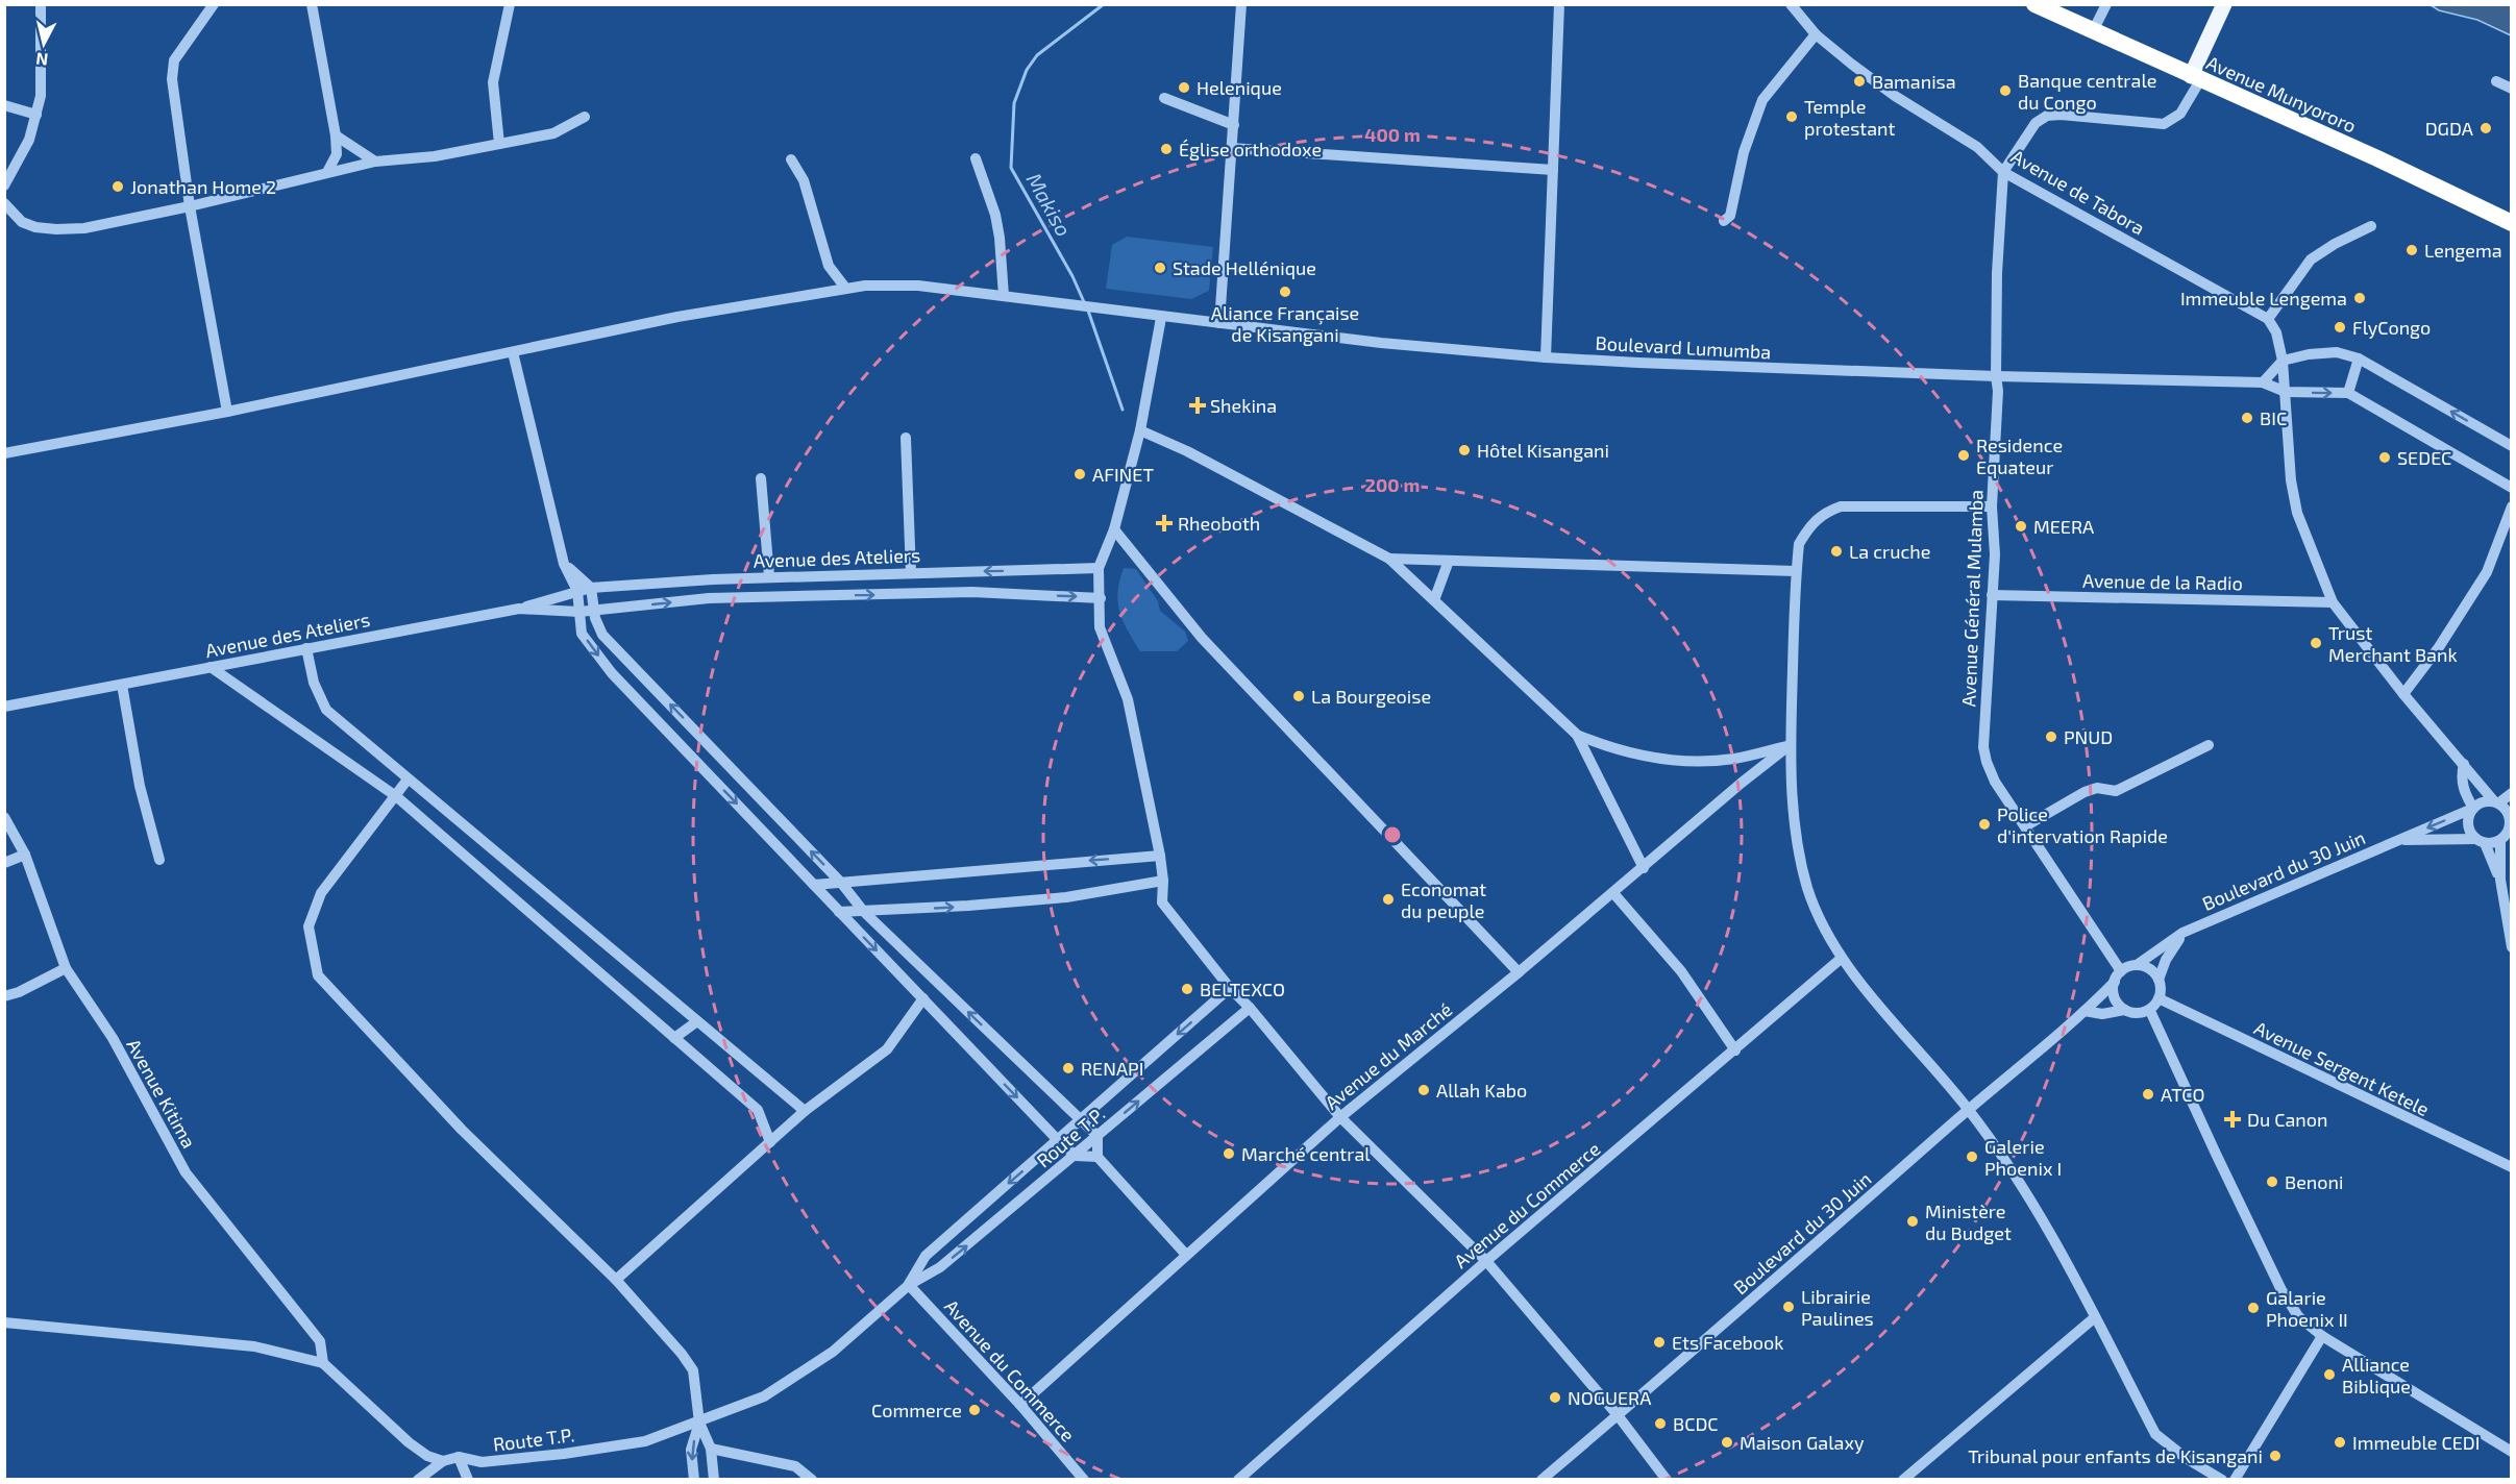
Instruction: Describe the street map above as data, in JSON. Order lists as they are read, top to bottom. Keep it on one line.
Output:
{"streets":{"highway":["Avenue Munyororo"],"street":["Avenue de Tabora","Boulevard Lumumba","Avenue des Ateliers","Avenue de la Radio","Avenue Général Mulamba","Boulevard du 30 Juin","Avenue du Marché","Avenue Sergent Ketele","Avenue Kitima","Route T.P.","Avenue du Commerce"]},"crossings":[["Avenue Munyororo","Avenue Général Mulamba"],["Avenue de Tabora","Avenue Général Mulamba"],["Boulevard Lumumba","Avenue Général Mulamba"],["Avenue de la Radio","Avenue Général Mulamba"],["Avenue Général Mulamba","Boulevard du 30 Juin"],["Avenue Général Mulamba","Avenue Sergent Ketele"],["Boulevard du 30 Juin","Avenue Sergent Ketele"],["Avenue du Marché","Avenue du Commerce"],["Route T.P.","Avenue du Commerce"]],"water":["Makiso"],"places":{"other":["Bamanisa","Helenique","Banque centrale du Congo","Temple protestant","DGDA","Église orthodoxe","Jonathan Home 2","Lengema","Stade Hellénique","Aliance Française de Kisangani","Immeuble Lengema","FlyCongo","BIC","Hôtel Kisangani","Residence Equateur","SEDEC","AFINET","MEERA","La cruche","Trust Merchant Bank","La Bourgeoise","PNUD","Police d'intervation Rapide","Economat du peuple","BELTEXCO","RENAPI","Allah Kabo","ATCO","Marché central","Galerie Phoenix I","Benoni","Ministère du Budget","Librairie Paulines","Galarie Phoenix II","Ets Facebook","Alliance Biblique","NOGUERA","Commerce","BCDC","Maison Galaxy","Immeuble CEDI","Tribunal pour enfants de Kisangani"],"health":["Shekina","Rheoboth","Du Canon"]},"north":"bottom","rings":["400 m","200 m"]}
